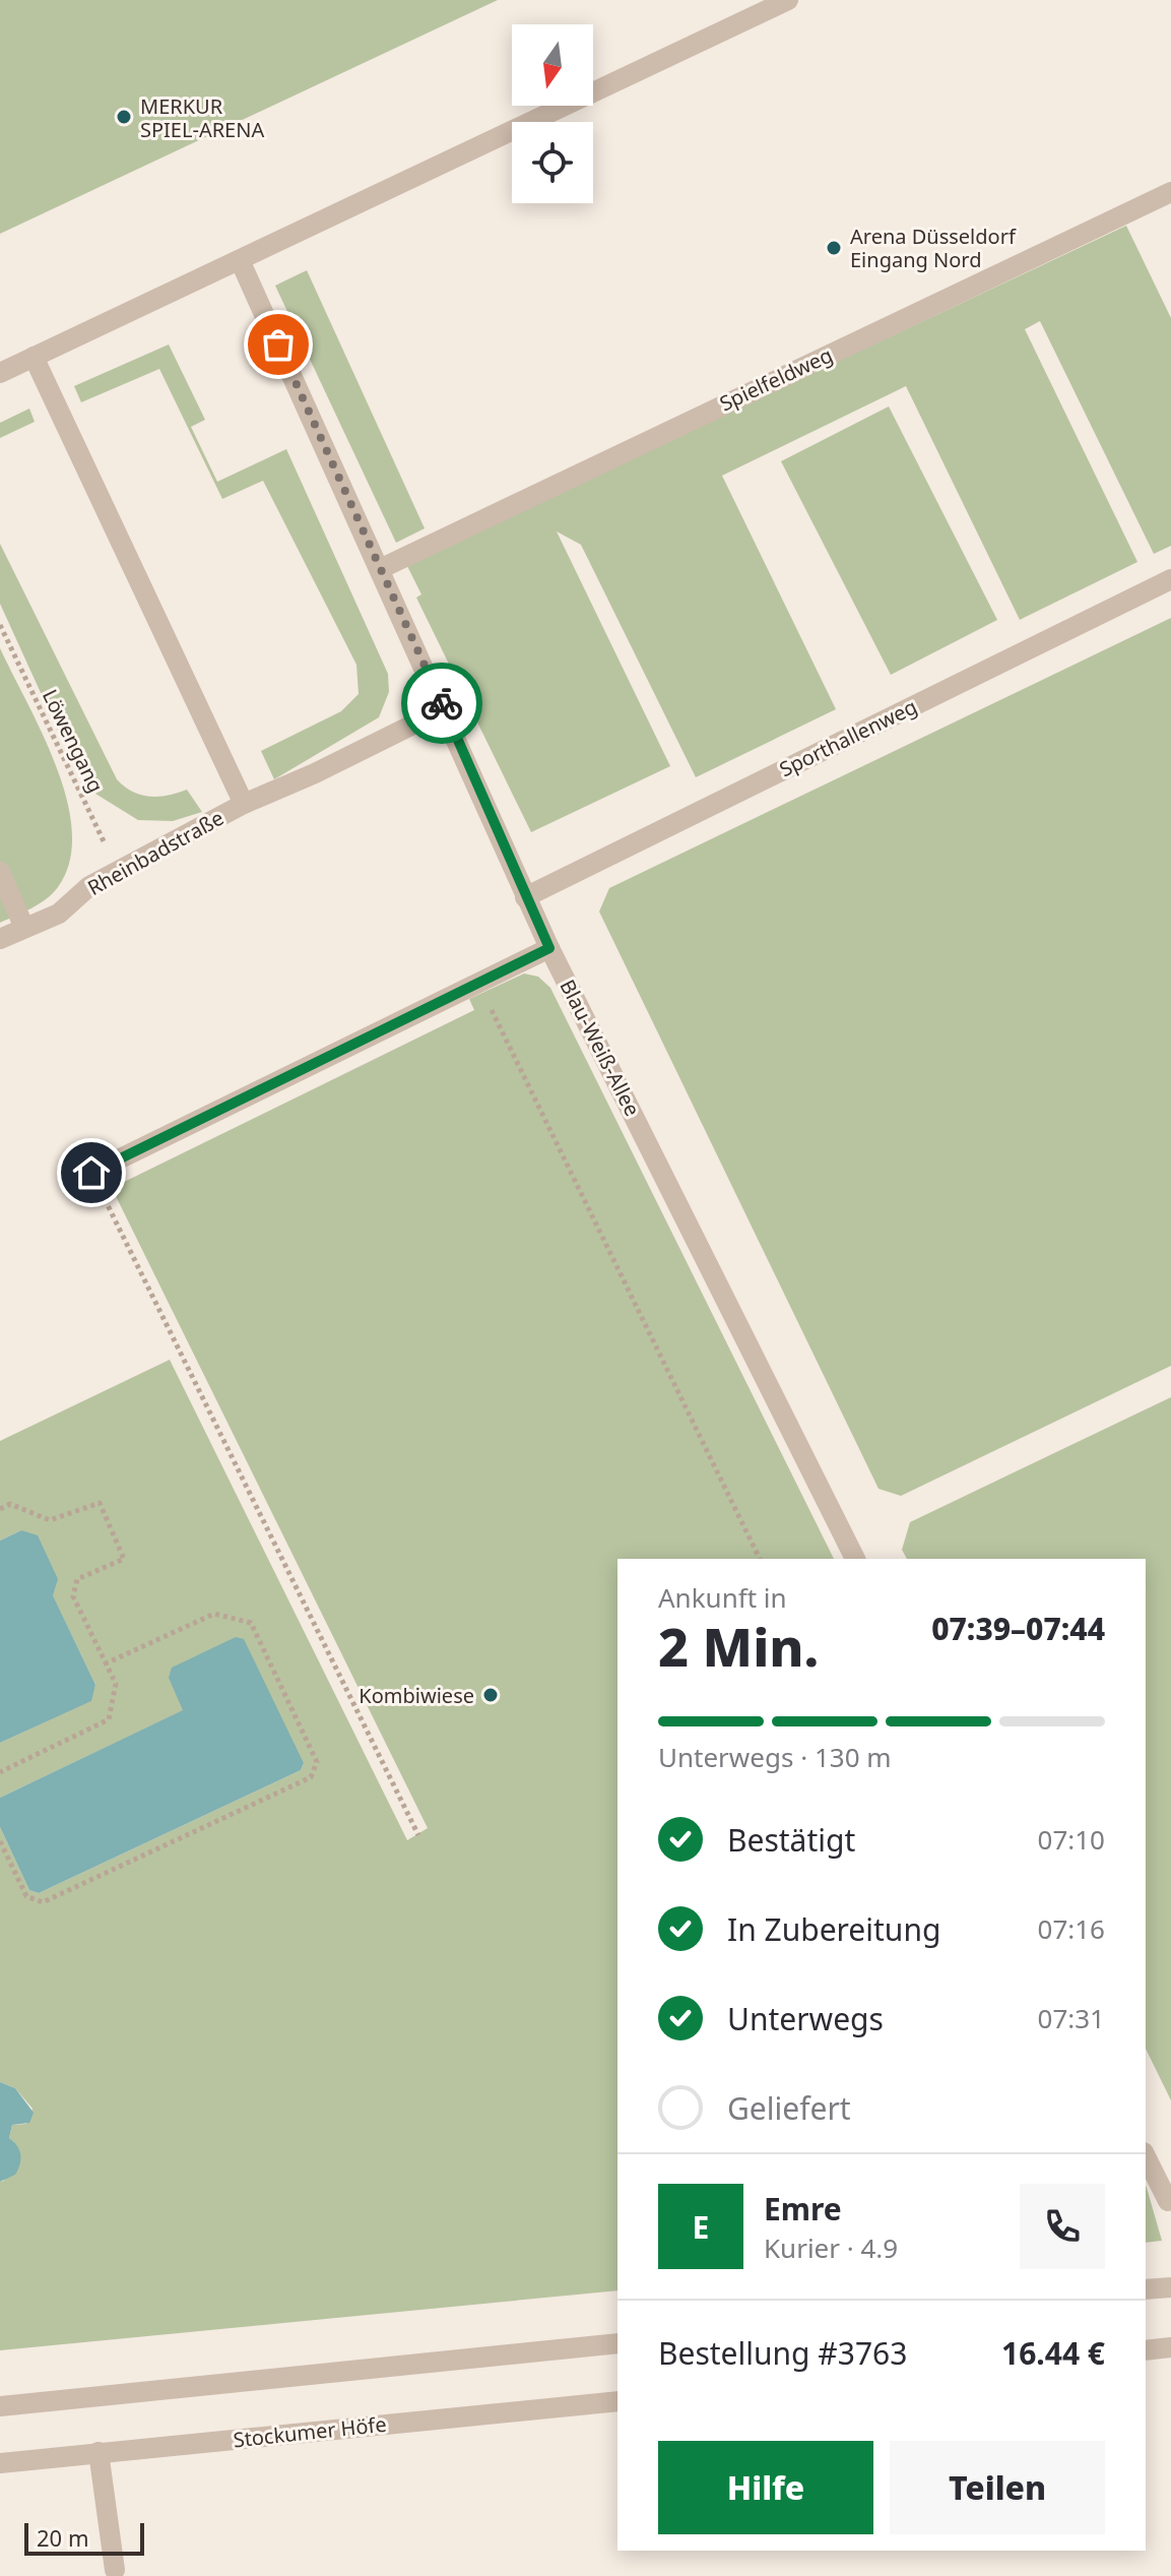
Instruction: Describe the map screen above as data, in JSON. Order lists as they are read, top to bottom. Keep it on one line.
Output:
{"streets":{"street":["Spielfeldweg","Sporthallenweg","Rheinbadstraße","Blau-Weiß-Allee","Stockumer Höfe"],"path":["Löwengang"]},"crossings":[["Spielfeldweg","Blau-Weiß-Allee"],["Sporthallenweg","Blau-Weiß-Allee"],["Löwengang","Rheinbadstraße"],["Rheinbadstraße","Blau-Weiß-Allee"]],"places":["MERKUR SPIEL-ARENA","Arena Düsseldorf Eingang Nord","Kombiwiese"],"scale_bar":"20 m","north":"bottom","page":{"heading":["2 Min.","Ankunft in","07:39–07:44"],"panel":["Emre","Kurier · 4.9","Bestellung #3763","16.44 €"],"bar":"Unterwegs · 130 m","list":[["Bestätigt","07:10"],["In Zubereitung","07:16"],["Unterwegs","07:31"],"Geliefert"],"round":"E","buttons":["Hilfe","Teilen"],"scale":"20 m"}}
